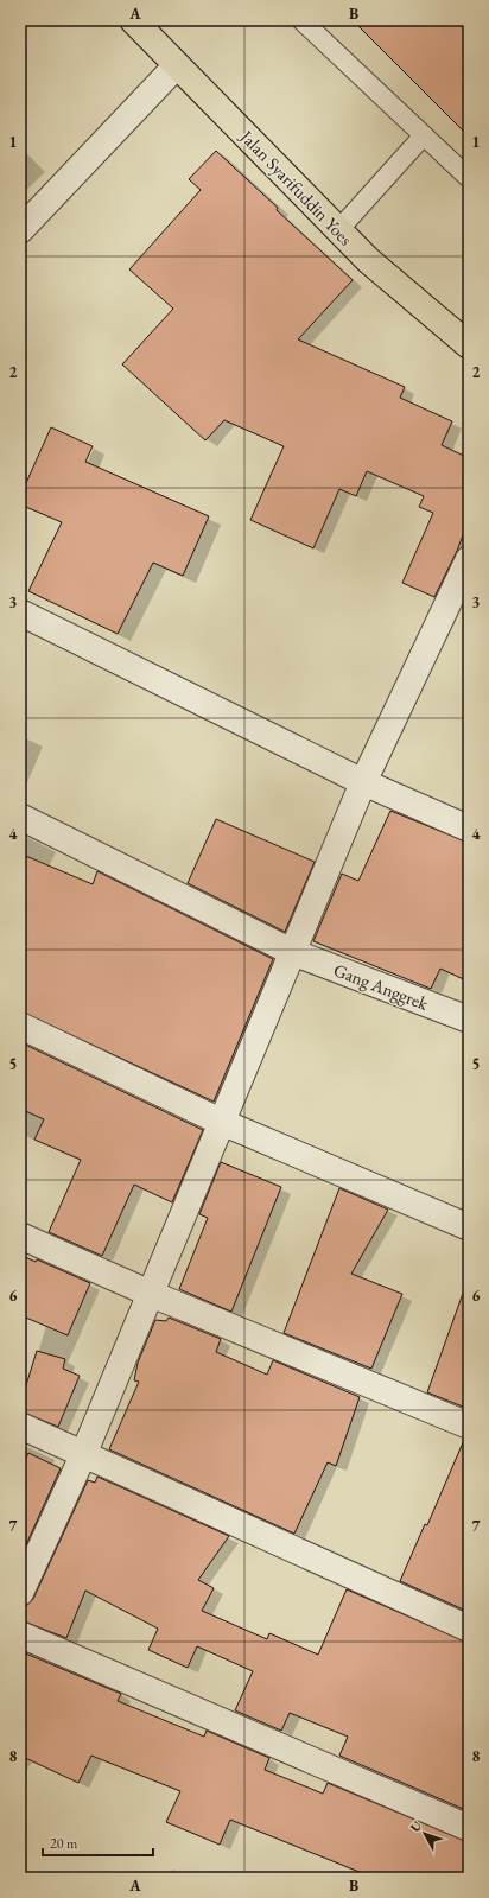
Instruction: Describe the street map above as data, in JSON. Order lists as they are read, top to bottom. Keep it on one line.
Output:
{"streets":{"highway":["Jalan Syarifuddin Yoes"],"street":["Gang Anggrek"]},"scale_bar":"20 m","north":"top left","grid":{"columns":["A","B"],"rows":["1","2","3","4","5","6","7","8"]}}
